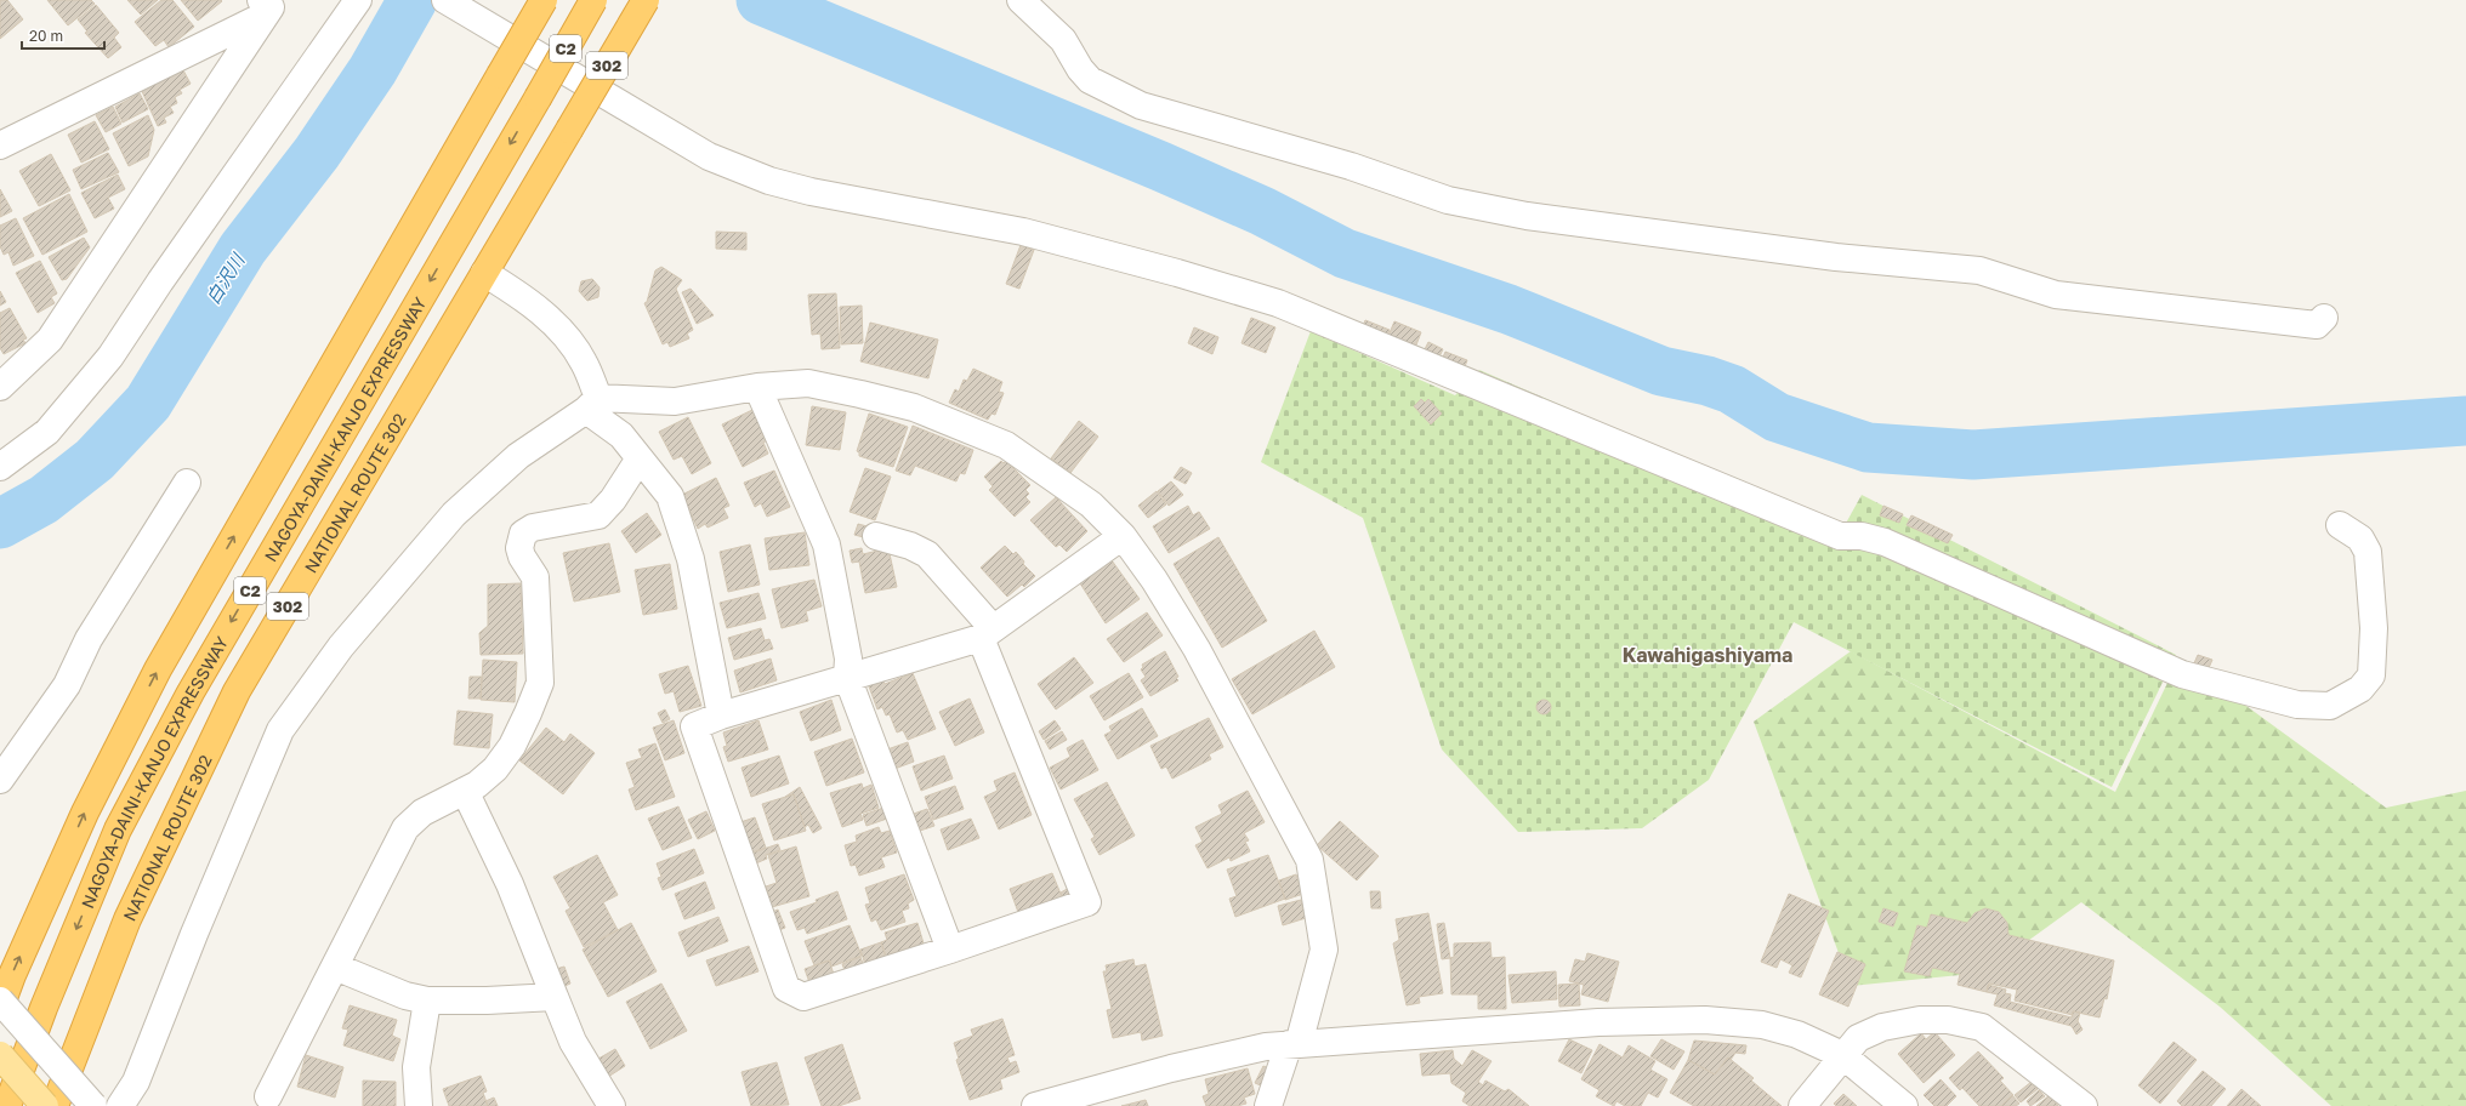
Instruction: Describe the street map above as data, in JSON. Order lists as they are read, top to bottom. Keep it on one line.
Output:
{"streets":{"highway":["C2","302","NAGOYA-DAINI-KANJO EXPRESSWAY","NATIONAL ROUTE 302"]},"districts":["Kawahigashiyama"],"water":["白沢川"],"scale_bar":"20 m"}
